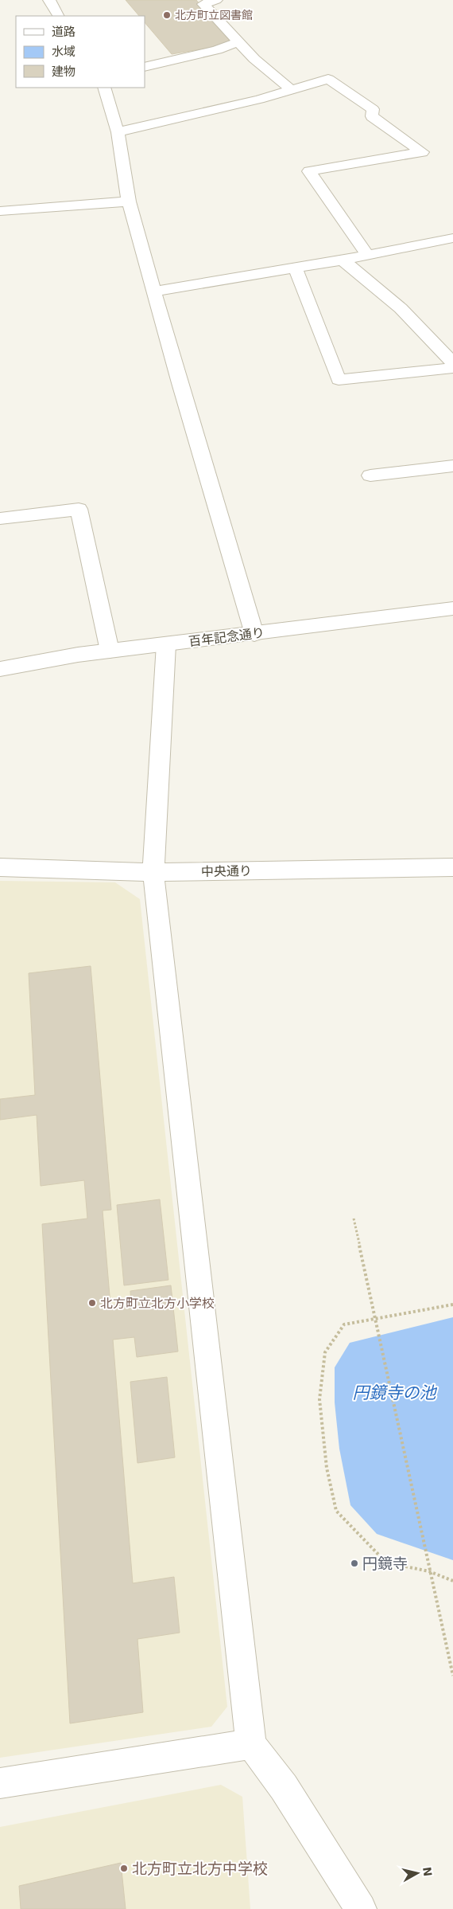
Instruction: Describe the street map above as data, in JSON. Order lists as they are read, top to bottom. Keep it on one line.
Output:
{"streets":{"street":["百年記念通り","中央通り"]},"water":["円鏡寺の池"],"places":["北方町立図書館","北方町立北方小学校","円鏡寺","北方町立北方中学校"],"legend":["道路","水域","建物"],"north":"right"}
